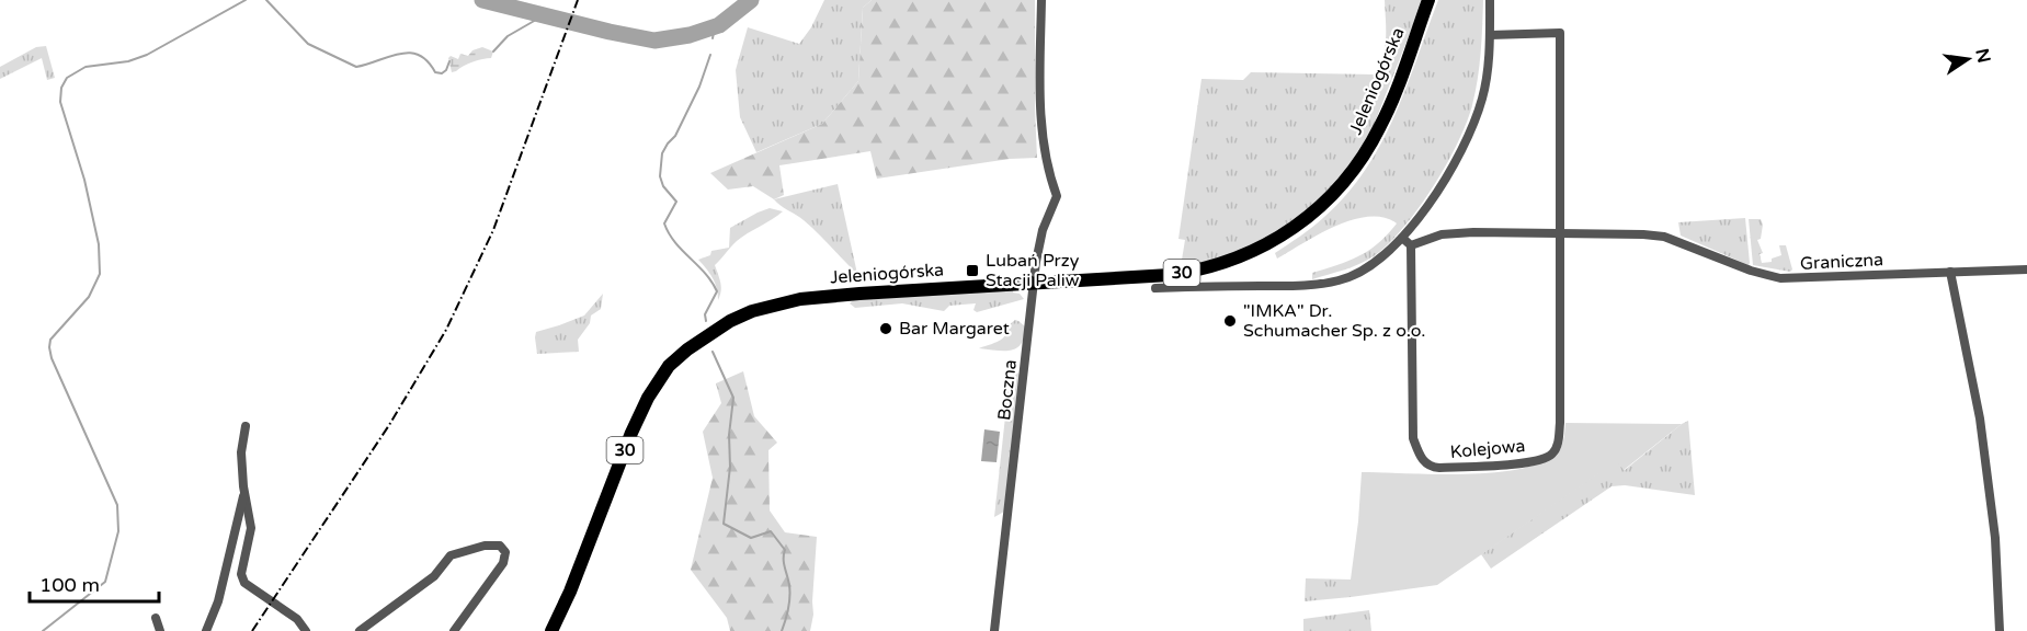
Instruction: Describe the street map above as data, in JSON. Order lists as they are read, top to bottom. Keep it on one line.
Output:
{"streets":{"main road":["Jeleniogórska","30"],"street":["Graniczna","Boczna","Kolejowa"]},"crossings":[["Jeleniogórska","Boczna"],["Graniczna","Kolejowa"]],"places":{"transit":["Lubań Przy Stacji Paliw"],"other":["\"IMKA\" Dr. Schumacher Sp. z o.o.","Bar Margaret"]},"scale_bar":"100 m","north":"right"}
